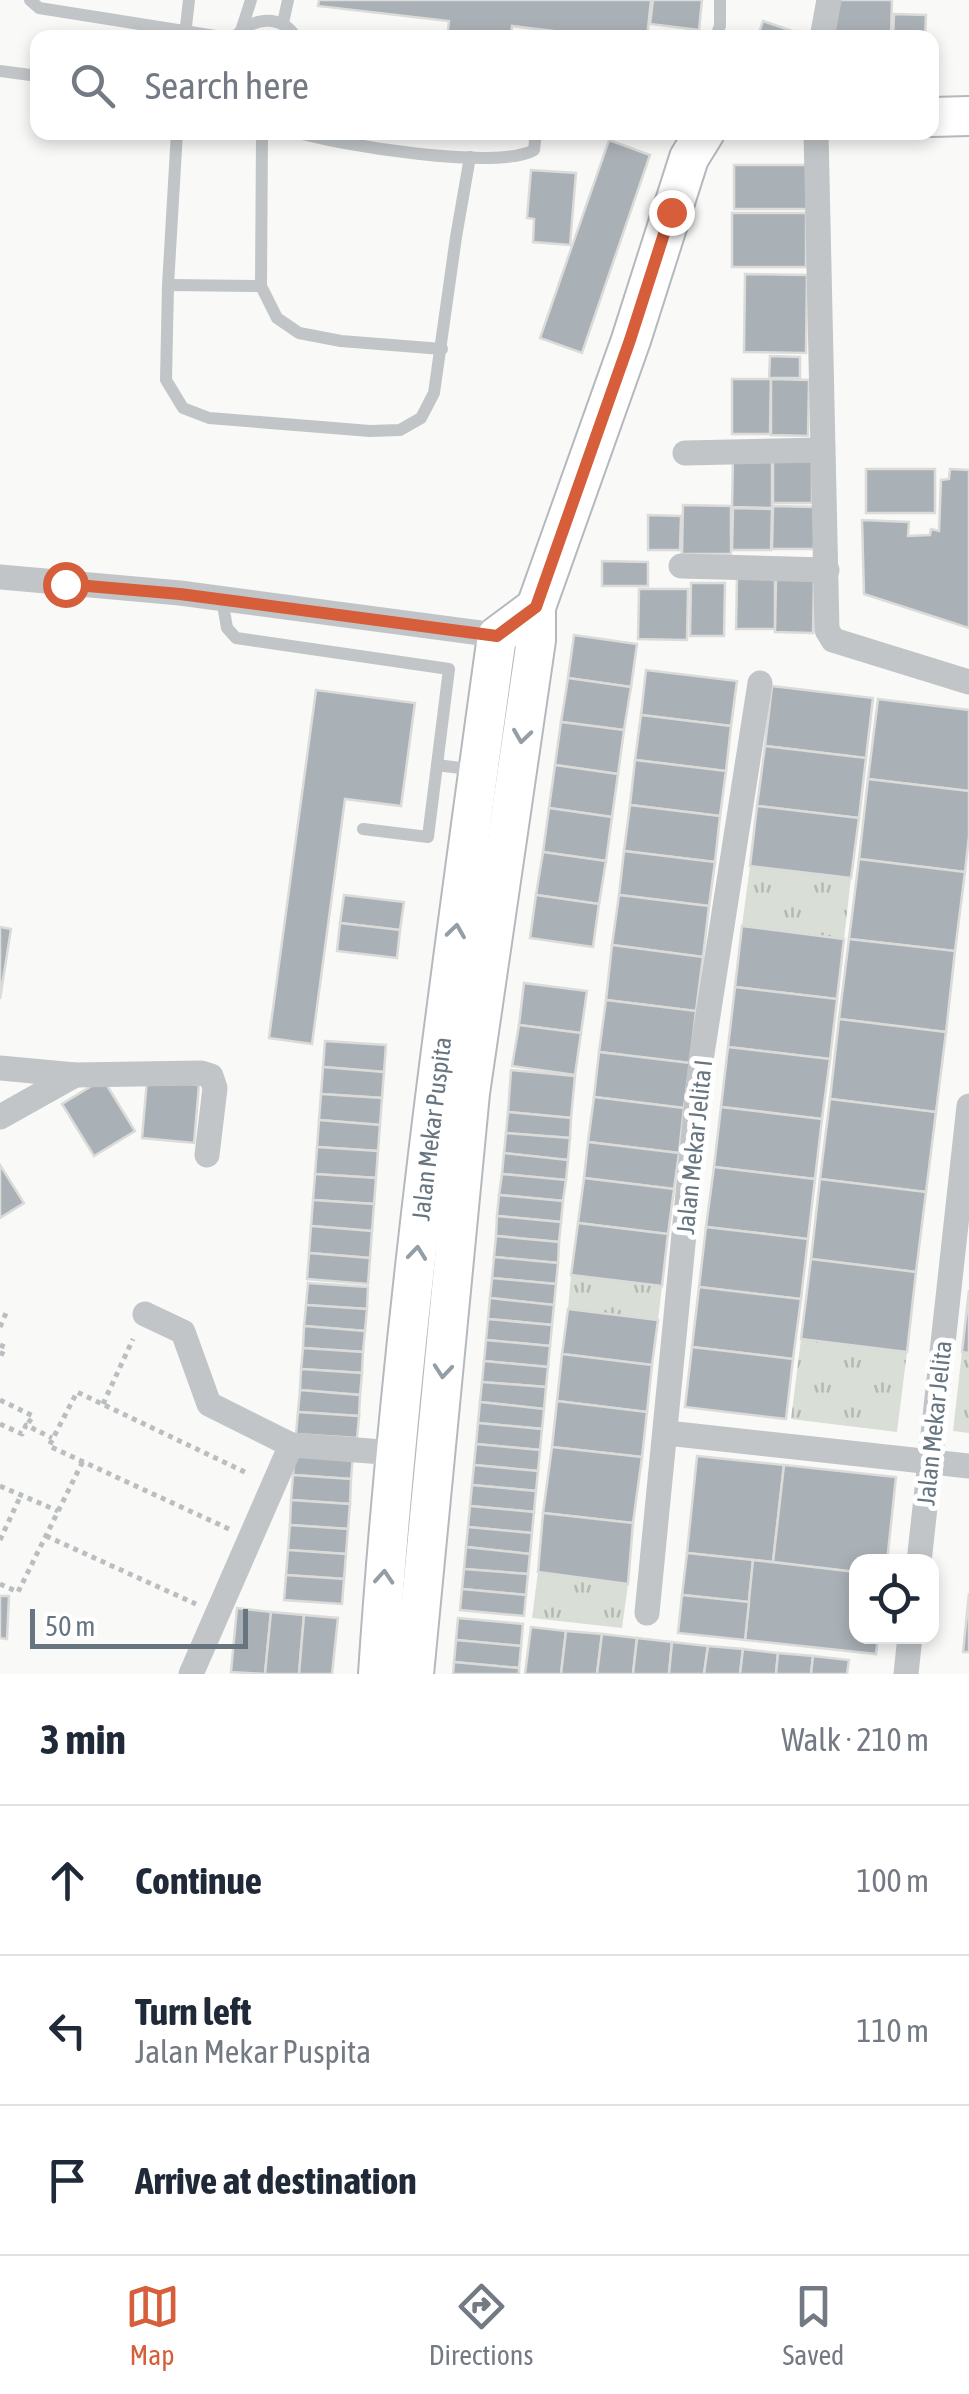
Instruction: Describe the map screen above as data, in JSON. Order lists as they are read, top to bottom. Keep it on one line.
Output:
{"streets":{"street":["Jalan Mekar Puspita","Jalan Mekar Jelita I","Jalan Mekar Jelita"]},"scale_bar":"50 m","page":{"search":"Search here","scale":"50 m","heading":["3 min","Walk · 210 m"],"list":[["Continue","100 m"],["Turn left","Jalan Mekar Puspita","110 m"],"Arrive at destination"],"nav":["Map","Directions","Saved"]}}
